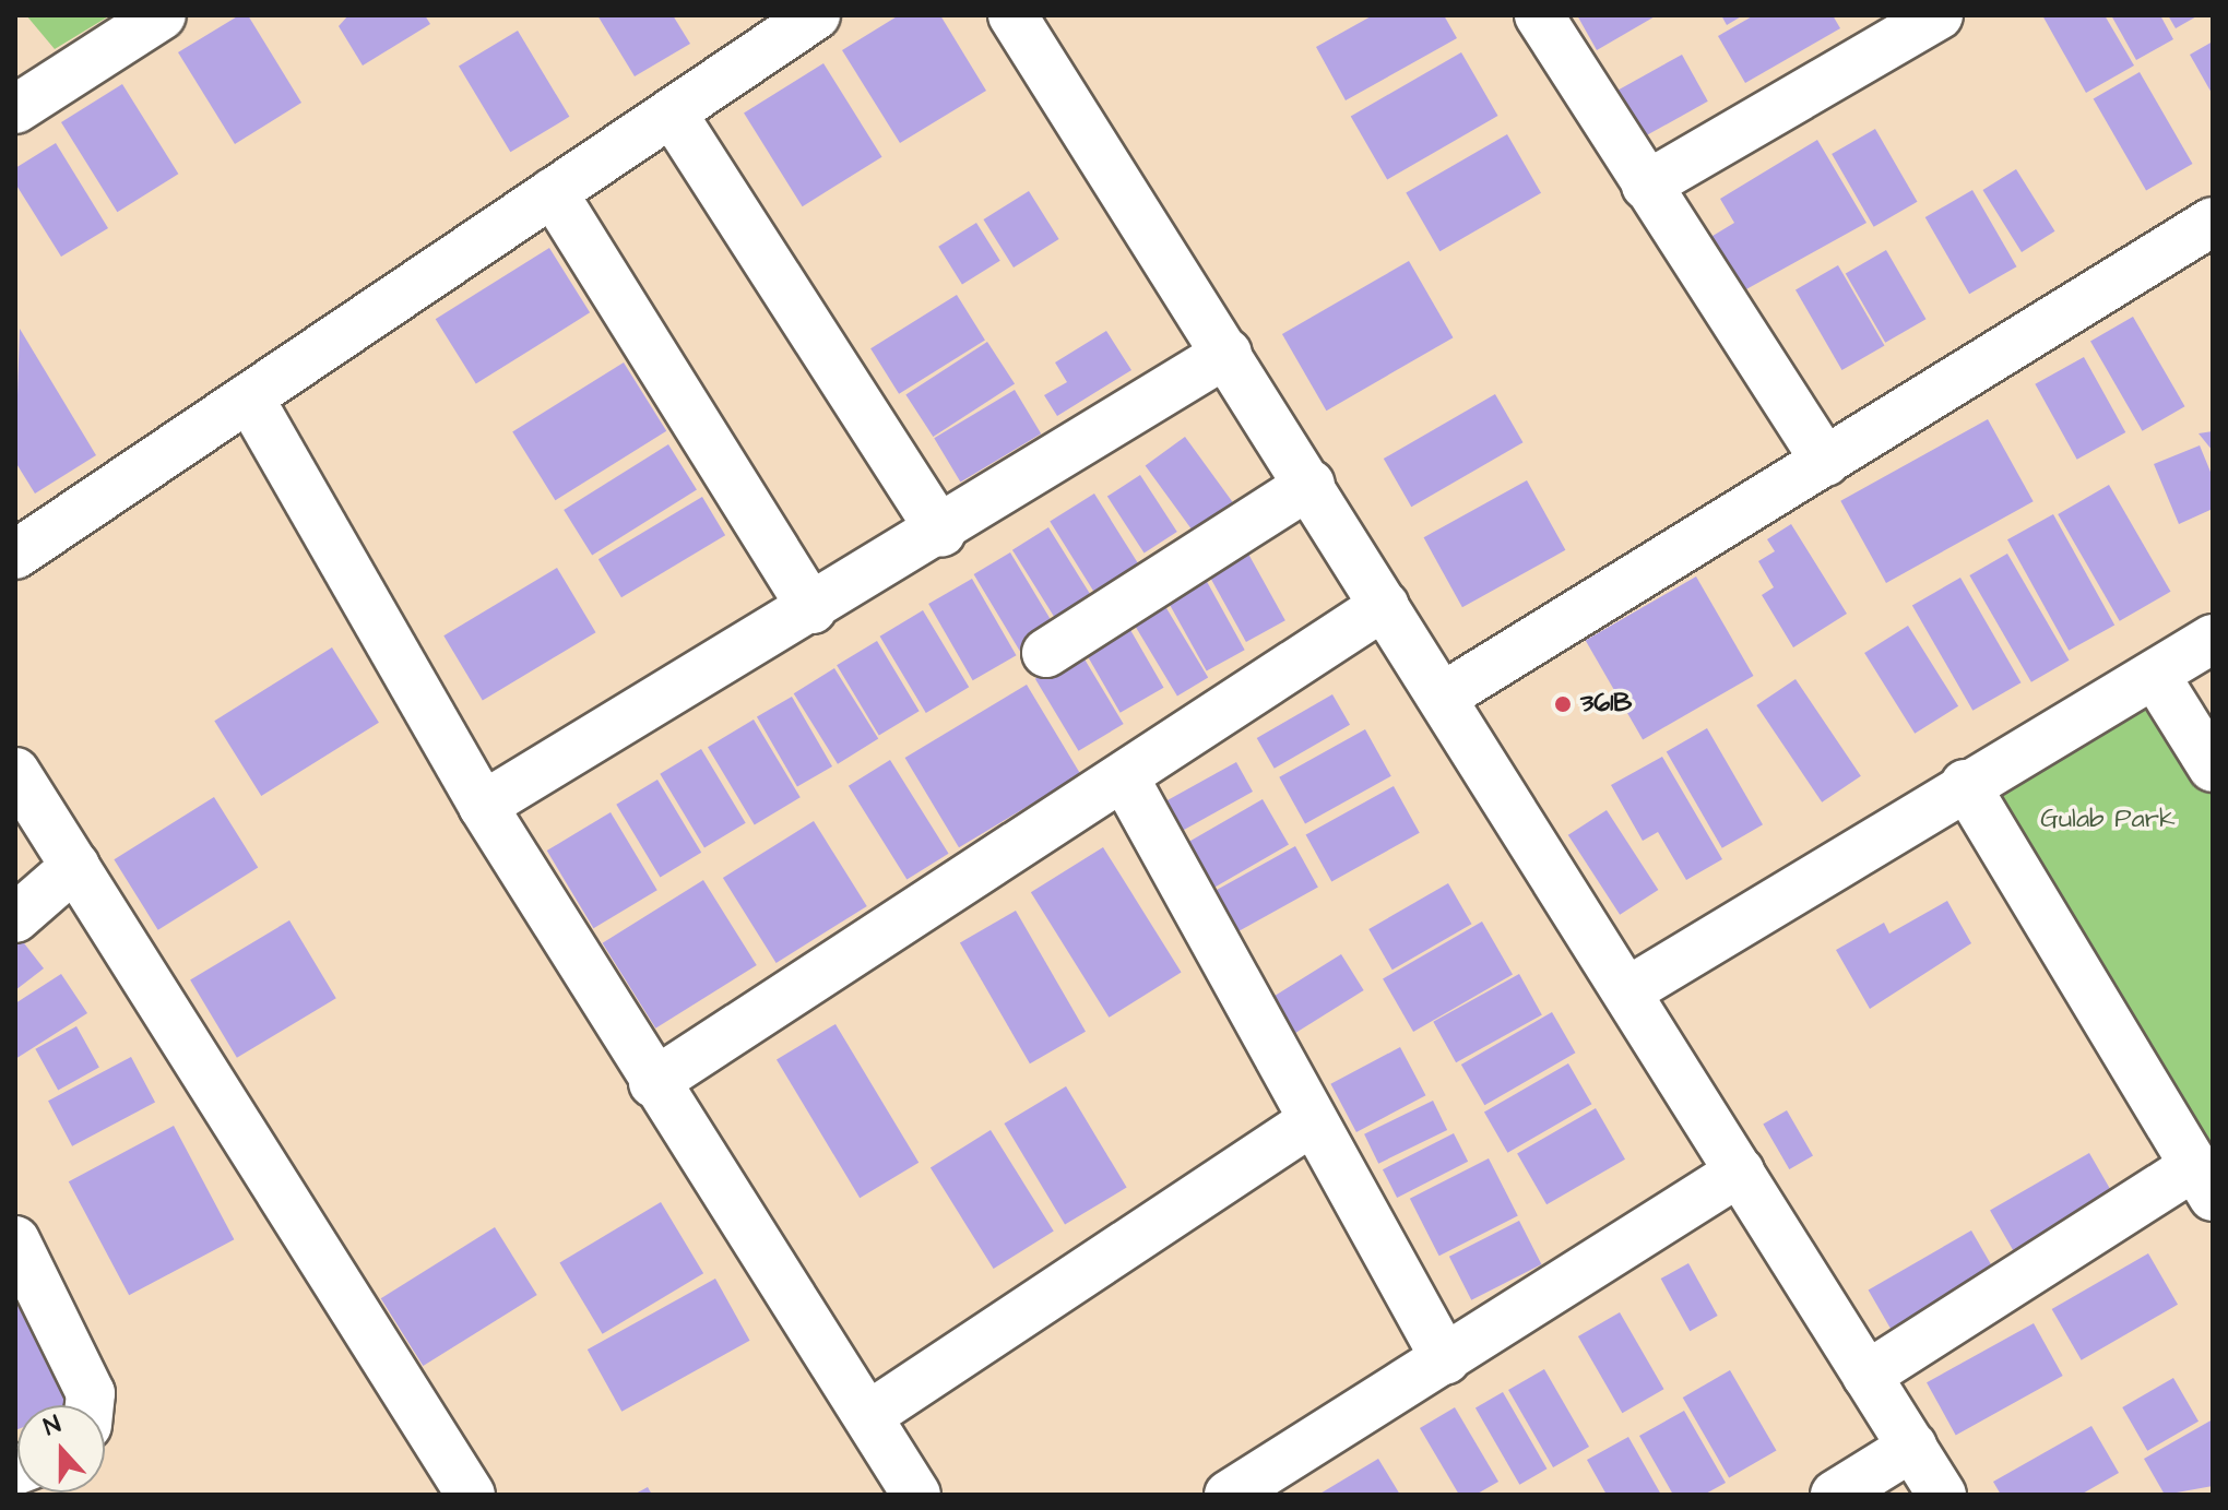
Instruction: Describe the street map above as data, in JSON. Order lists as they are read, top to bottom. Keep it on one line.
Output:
{"parks":["Gulab Park"],"places":["361B"],"north":"top"}
